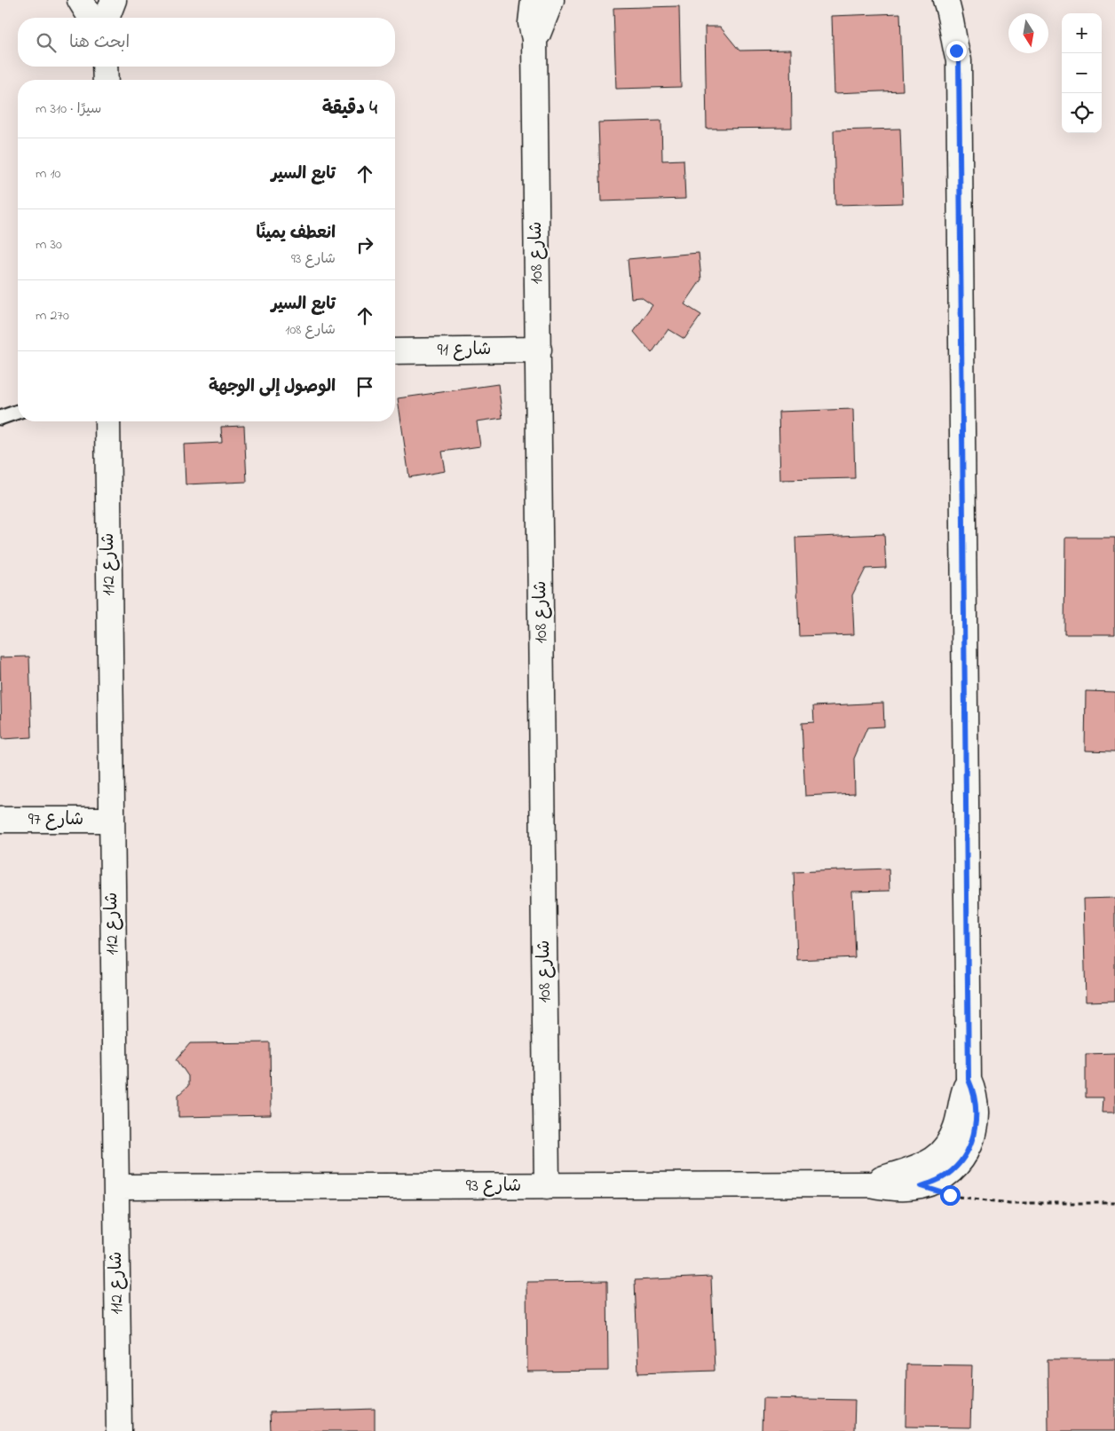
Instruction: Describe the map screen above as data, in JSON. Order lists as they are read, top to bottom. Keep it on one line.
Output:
{"streets":{"street":["شارع 108","شارع 91","شارع 112","شارع 97","شارع 93"]},"crossings":[["شارع 108","شارع 91"],["شارع 108","شارع 93"],["شارع 112","شارع 97"],["شارع 112","شارع 93"]],"north":"bottom","page":{"map_buttons":["+","−"],"search":"ابحث هنا","heading":["4 دقيقة","سيرًا · 310 m"],"list":[["تابع السير","10 m"],["انعطف يمينًا","شارع 93","30 m"],["تابع السير","شارع 108","270 m"],"الوصول إلى الوجهة"]}}
